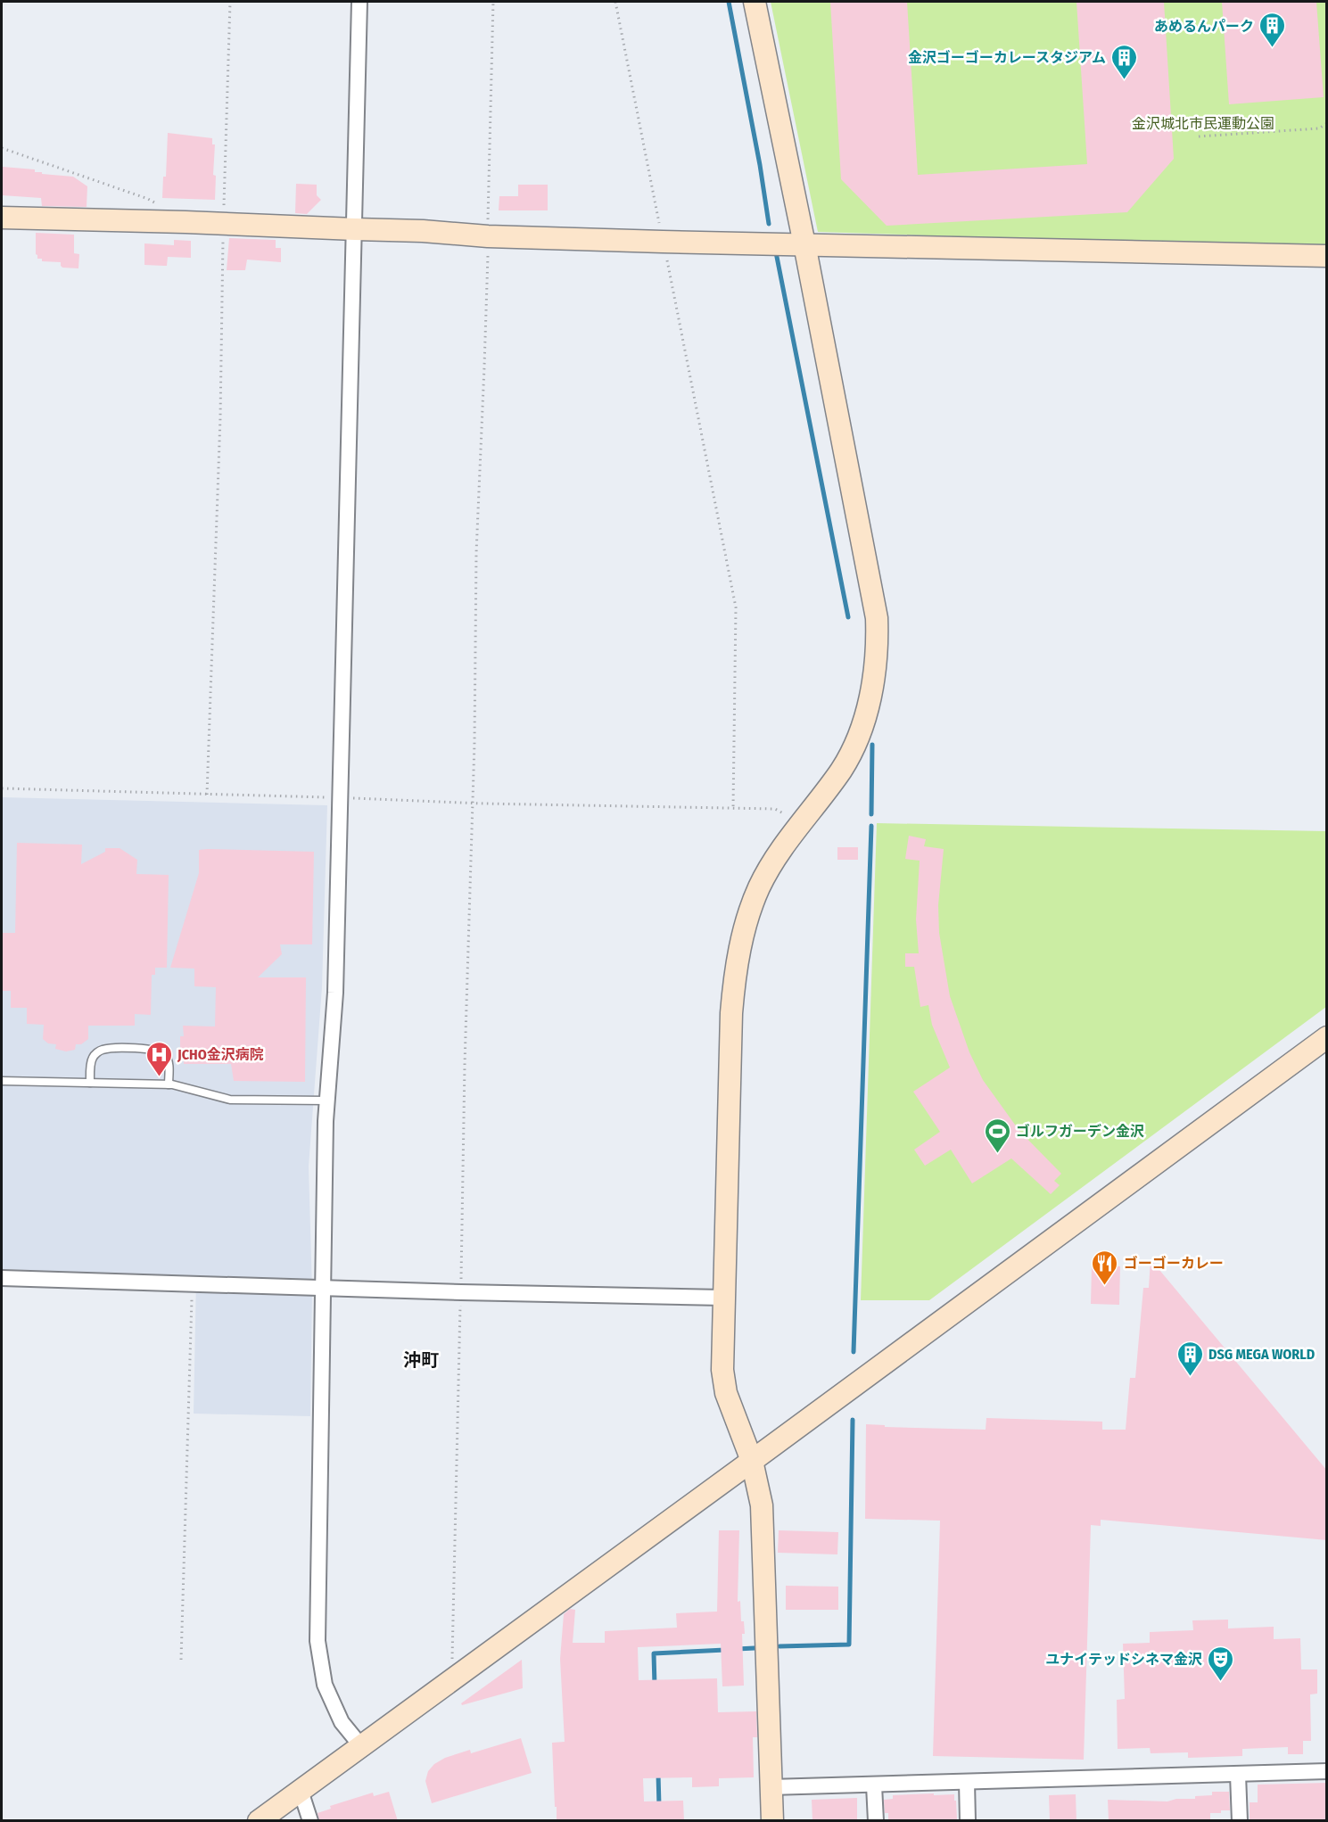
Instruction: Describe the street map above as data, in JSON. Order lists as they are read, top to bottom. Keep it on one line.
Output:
{"districts":["沖町"],"parks":["金沢城北市民運動公園"],"places":{"building":["あめるんパーク","金沢ゴーゴーカレースタジアム","DSG MEGA WORLD"],"hospital":["JCHO金沢病院"],"sports":["ゴルフガーデン金沢"],"restaurant":["ゴーゴーカレー"],"theatre":["ユナイテッドシネマ金沢"]}}
